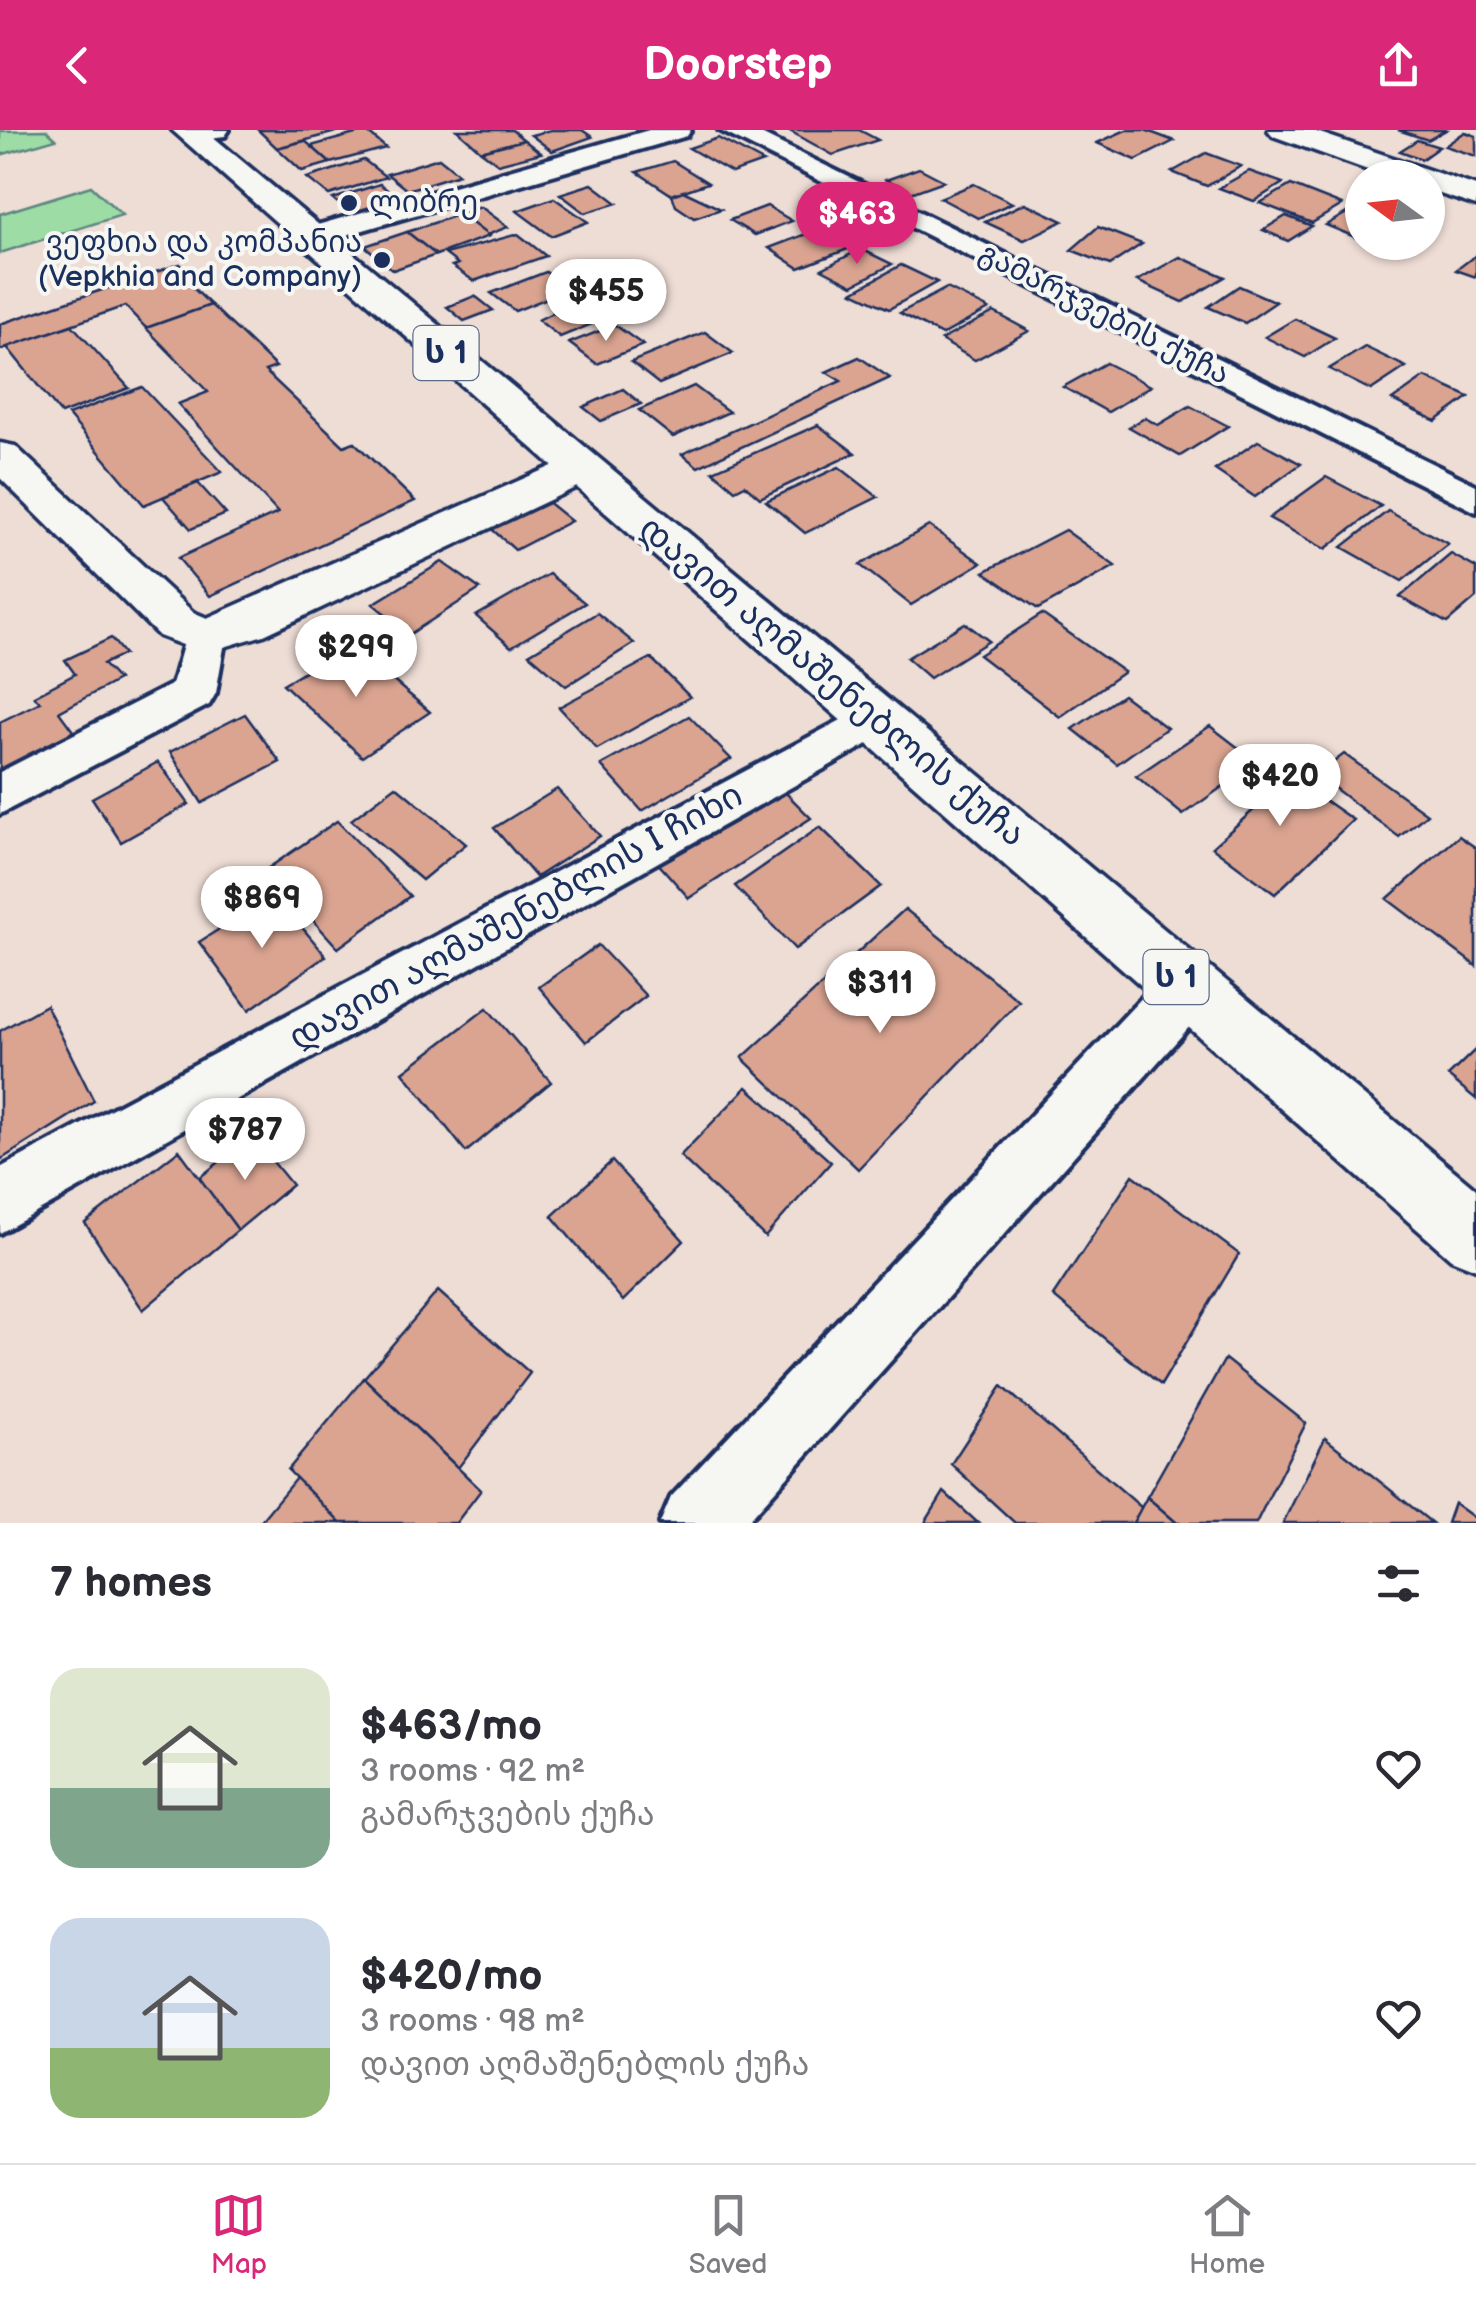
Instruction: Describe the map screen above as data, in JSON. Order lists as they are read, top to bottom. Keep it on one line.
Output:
{"streets":{"main road":["ს 1","დავით აღმაშენებლის ქუჩა"],"street":["გამარჯვების ქუჩა","დავით აღმაშენებლის I ჩიხი"]},"crossings":[["დავით აღმაშენებლის ქუჩა","დავით აღმაშენებლის I ჩიხი"]],"places":["ლიბრე","ვეფხია და კომპანია (Vepkhia and Company)"],"north":"left","page":{"header":"Doorstep","price":["$463","$455","$299","$420","$869","$311","$787"],"heading":"7 homes","list":[{"name":"$463/mo","note":"3 rooms · 92 m² · გამარჯვების ქუჩა"},{"name":"$420/mo","note":"3 rooms · 98 m² · დავით აღმაშენებლის ქუჩა"}],"tabs":["Map","Saved","Home"]}}
